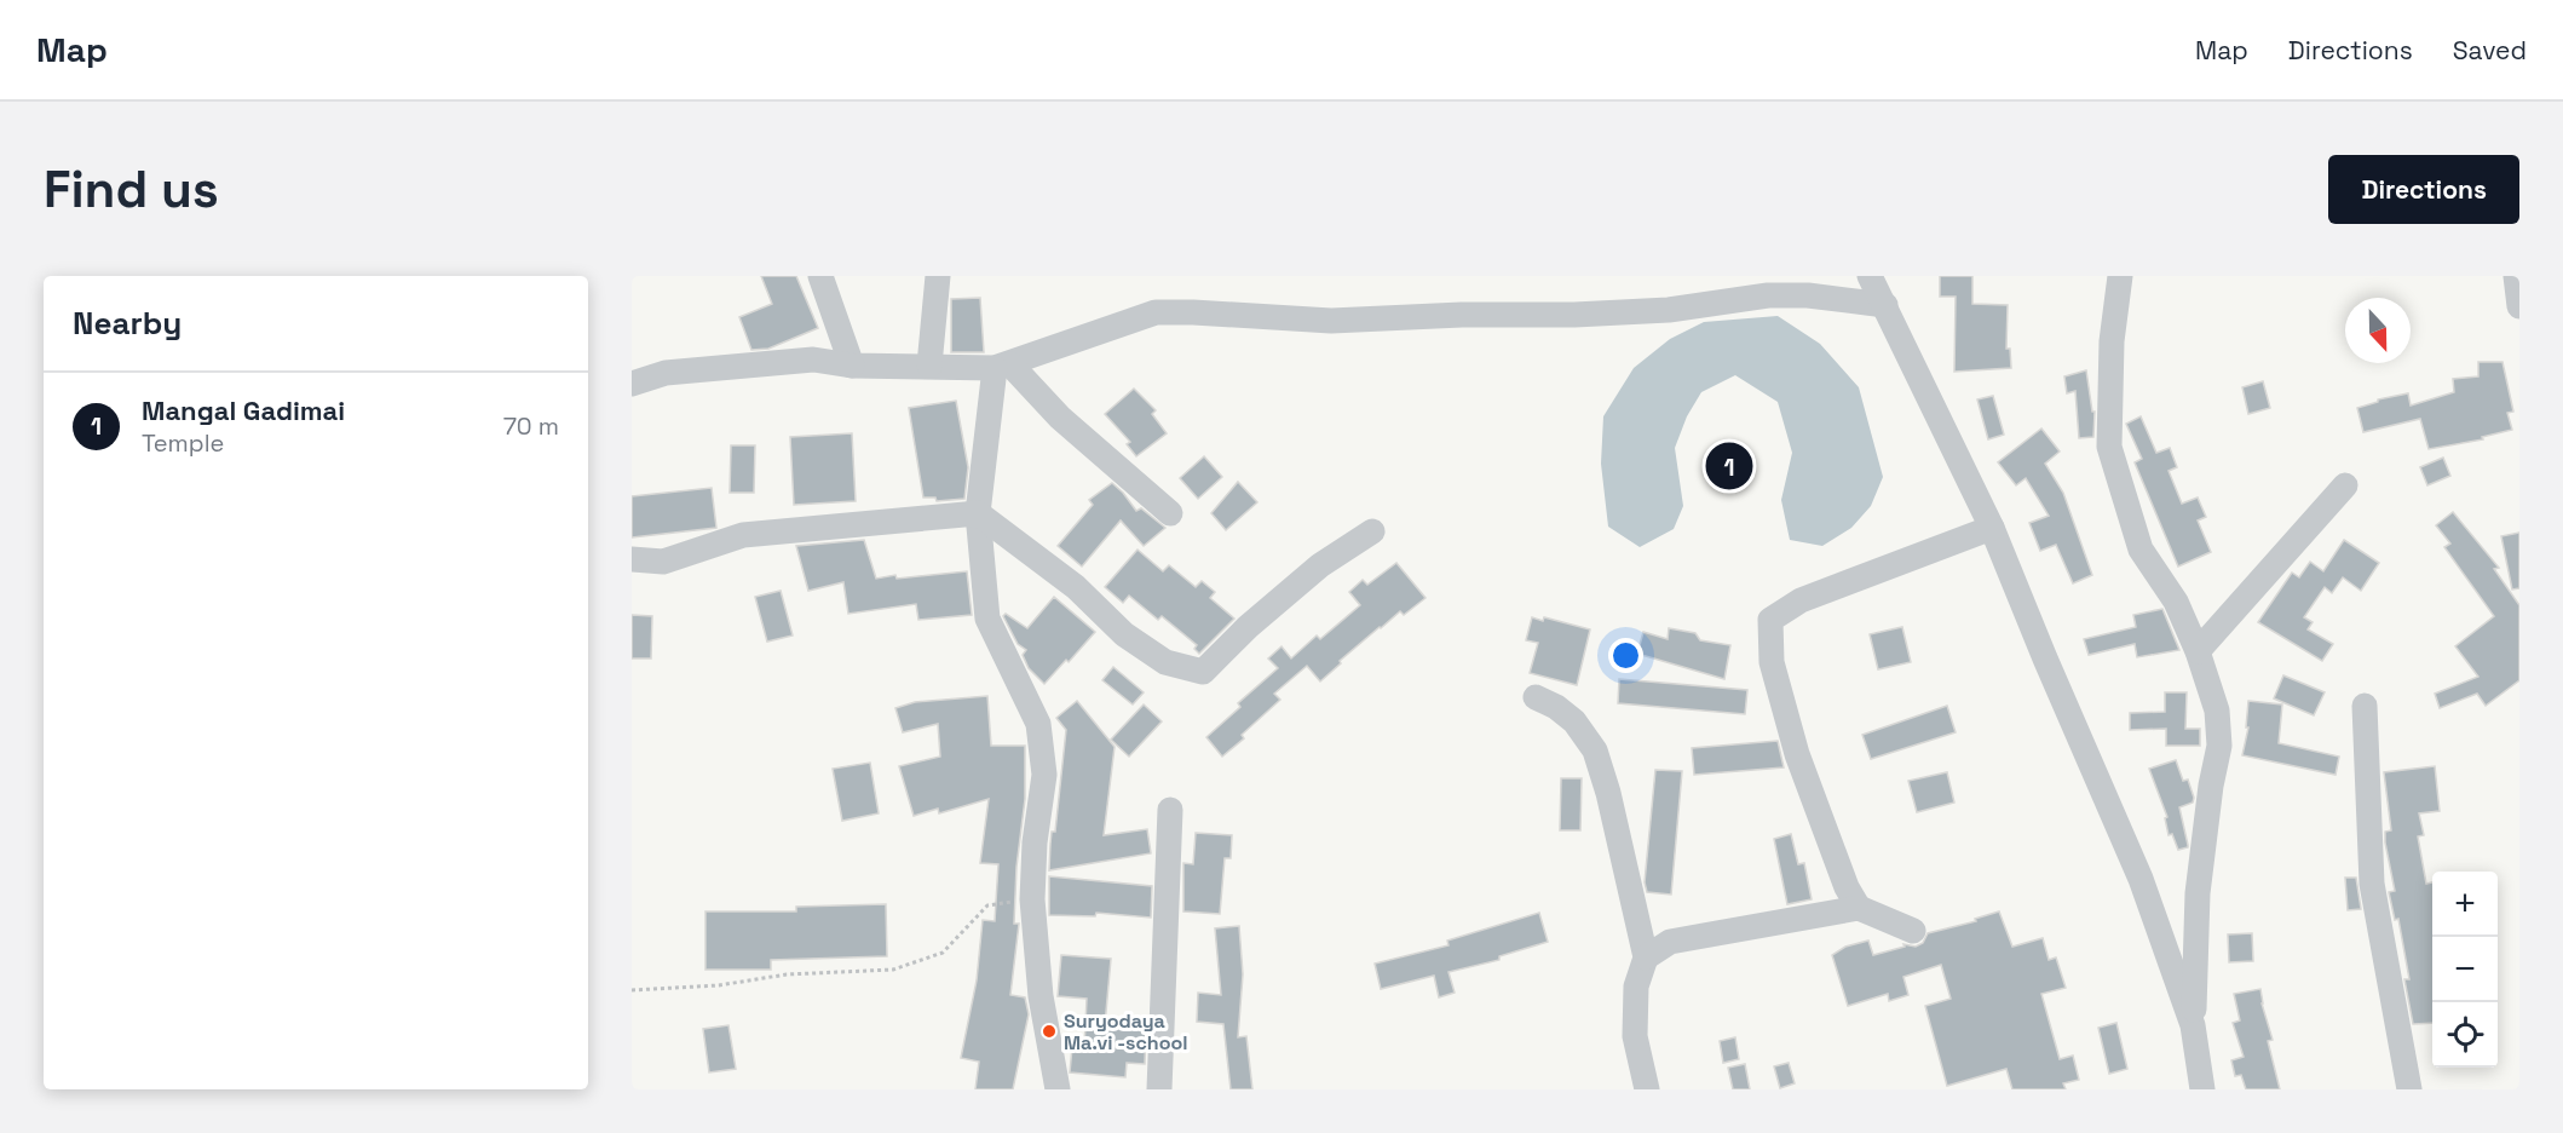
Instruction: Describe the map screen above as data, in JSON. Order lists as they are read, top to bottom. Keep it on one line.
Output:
{"places":["Suryodaya Ma.vi -school"],"north":"bottom","page":{"header":"Map","nav":["Map","Directions","Saved"],"buttons":"Directions","title":"Find us","heading":"Nearby","list":[{"mark":"1","name":"Mangal Gadimai","note":"Temple","value":"70 m"}],"pins":"1","map_buttons":["+","−"]}}
